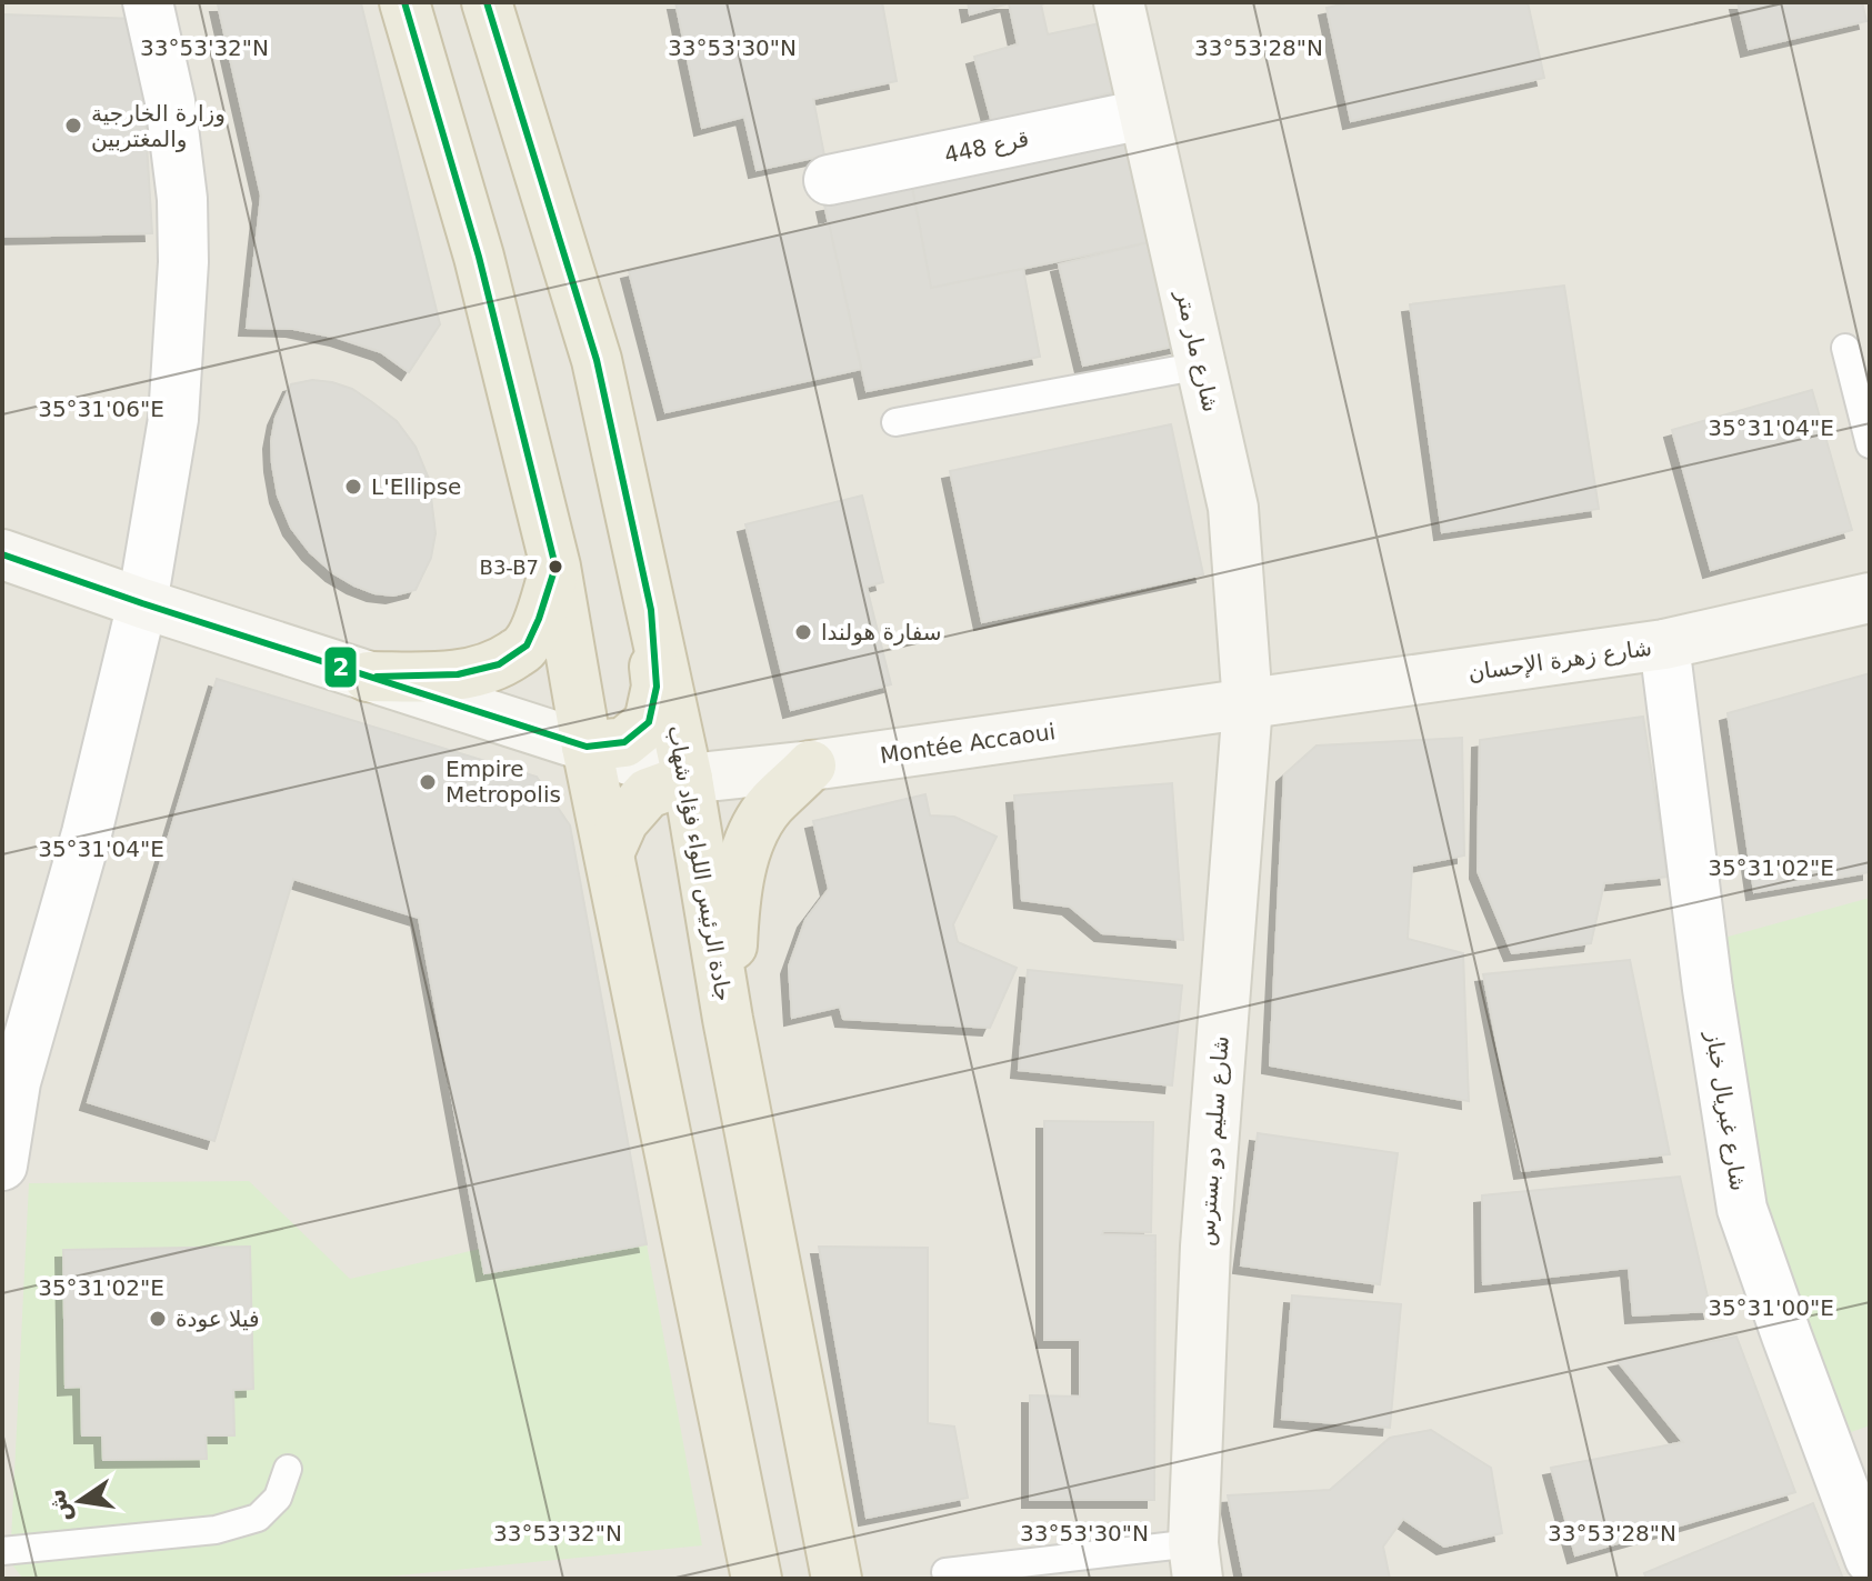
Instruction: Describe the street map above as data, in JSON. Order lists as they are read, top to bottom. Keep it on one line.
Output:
{"streets":{"highway":["جادة الرئيس اللواء فؤاد شهاب"],"street":["قرع 448","شارع مار متر","شارع زهرة الإحسان","Montée Accaoui","شارع غبريال خباز","شارع سليم دو بسترس"]},"crossings":[["قرع 448","شارع مار متر"],["شارع مار متر","شارع زهرة الإحسان"],["شارع مار متر","Montée Accaoui"],["شارع مار متر","شارع سليم دو بسترس"],["شارع زهرة الإحسان","Montée Accaoui"],["شارع زهرة الإحسان","شارع غبريال خباز"],["شارع زهرة الإحسان","شارع سليم دو بسترس"],["Montée Accaoui","جادة الرئيس اللواء فؤاد شهاب"],["Montée Accaoui","شارع سليم دو بسترس"]],"places":["وزارة الخارجية والمغتربين","L'Ellipse","B3-B7","سفارة هولندا","Empire Metropolis","فيلا عودة"],"lines":["transit line 2"],"north":"left","coordinates":["33°53'32\"N","33°53'30\"N","33°53'28\"N","35°31'06\"E","35°31'04\"E","35°31'02\"E","35°31'00\"E"]}
